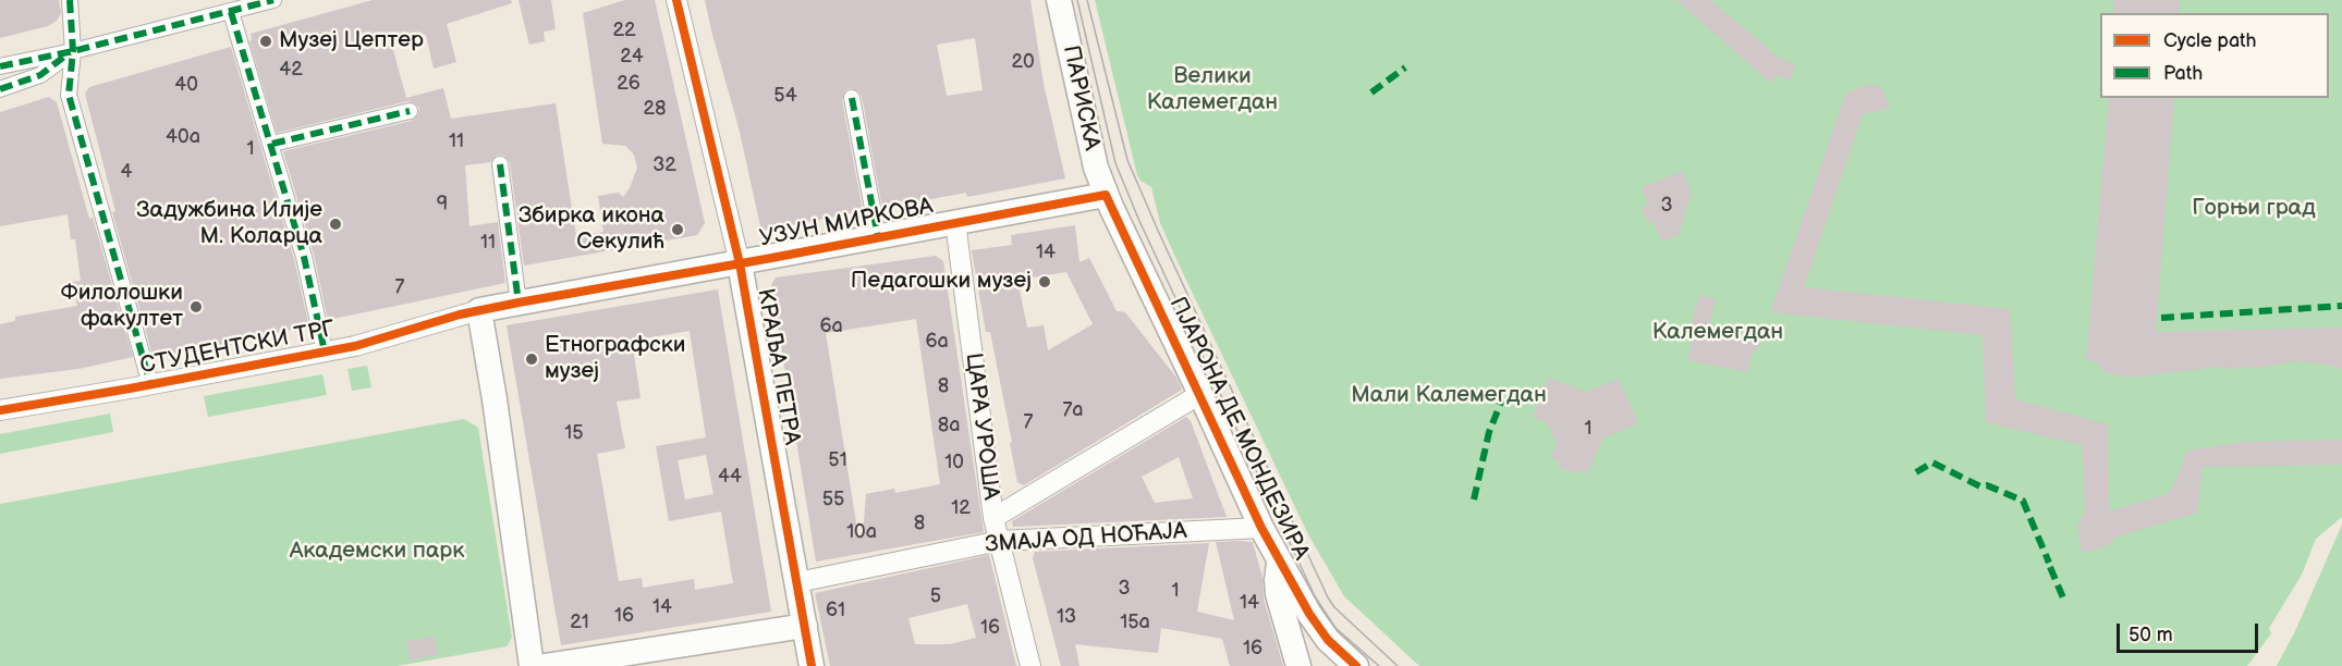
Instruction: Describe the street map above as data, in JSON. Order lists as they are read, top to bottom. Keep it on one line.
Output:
{"streets":{"street":["ПАРИСКА","УЗУН МИРКОВА","СТУДЕНТСКИ ТРГ","КРАЉА ПЕТРА","ЦАРА УРОША","ПЈАРОНА ДЕ МОНДЕЗИРА","ЗМАЈА ОД НОЋАЈА"]},"crossings":[["ПАРИСКА","УЗУН МИРКОВА"],["ПАРИСКА","ПЈАРОНА ДЕ МОНДЕЗИРА"],["УЗУН МИРКОВА","СТУДЕНТСКИ ТРГ"],["УЗУН МИРКОВА","КРАЉА ПЕТРА"],["УЗУН МИРКОВА","ЦАРА УРОША"],["УЗУН МИРКОВА","ПЈАРОНА ДЕ МОНДЕЗИРА"],["КРАЉА ПЕТРА","ЗМАЈА ОД НОЋАЈА"],["ЦАРА УРОША","ЗМАЈА ОД НОЋАЈА"],["ПЈАРОНА ДЕ МОНДЕЗИРА","ЗМАЈА ОД НОЋАЈА"]],"parks":["Велики Калемегдан","Горњи град","Калемегдан","Мали Калемегдан","Академски парк"],"places":["Музеј Цептер","Задужбина Илије М. Коларца","Збирка икона Секулић","Педагошки музеј","Филолошки факултет","Етнографски музеј"],"house_numbers":["22","24","20","42","26","40","54","28","40a","11","1","32","4","9","3","11","14","7","6a","6a","8","7a","7","8a","1","15","51","10","44","55","12","8","10a","3","1","5","14","14","61","16","13","21","15a","16","16"],"legend":["Cycle path","Path"],"scale_bar":"50 m"}
